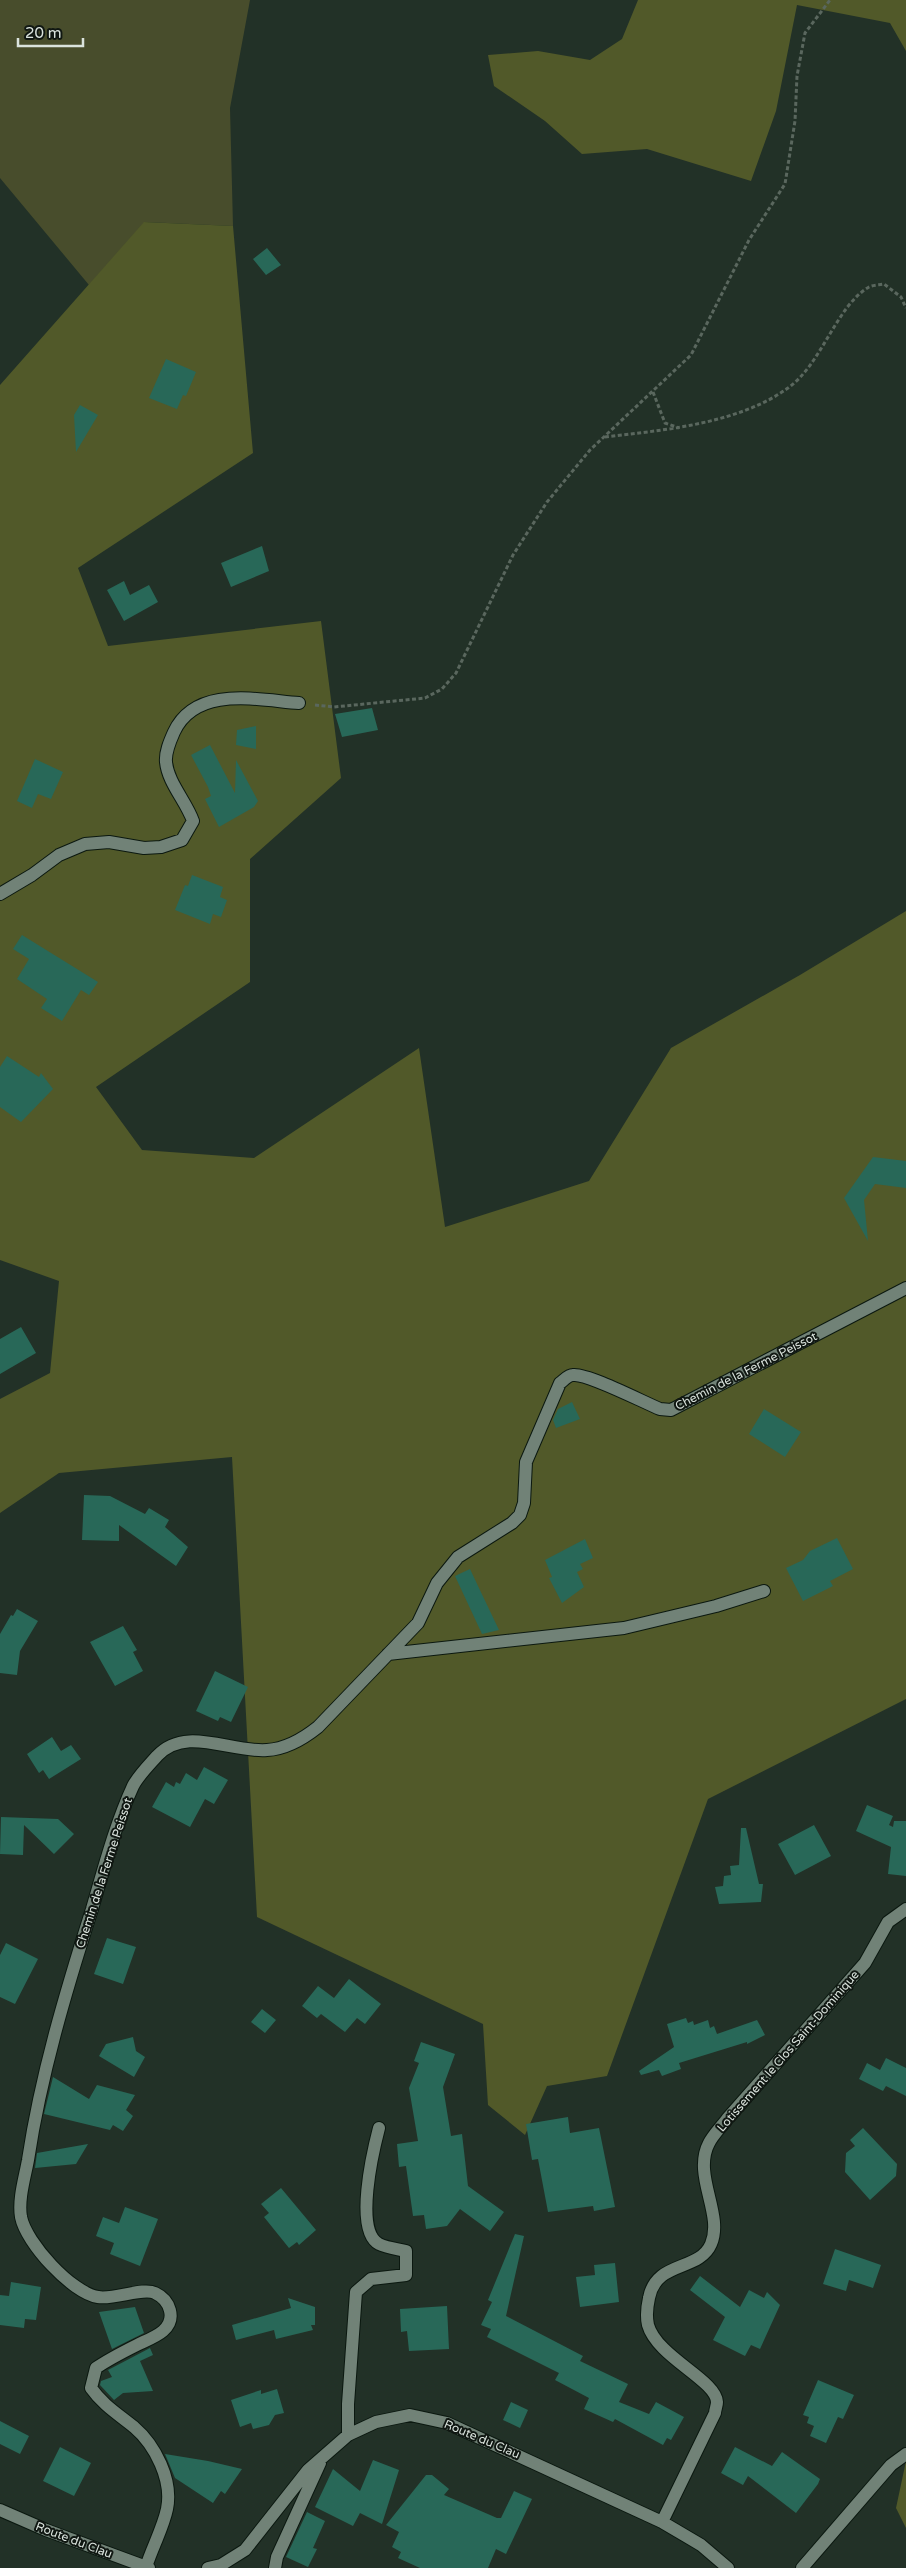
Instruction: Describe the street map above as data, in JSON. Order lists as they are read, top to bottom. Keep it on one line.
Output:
{"streets":{"street":["Chemin de la Ferme Peissot","Lotissement le Clos Saint-Dominique","Route du Clau"]},"crossings":[["Chemin de la Ferme Peissot","Route du Clau"],["Lotissement le Clos Saint-Dominique","Route du Clau"]],"scale_bar":"20 m"}
